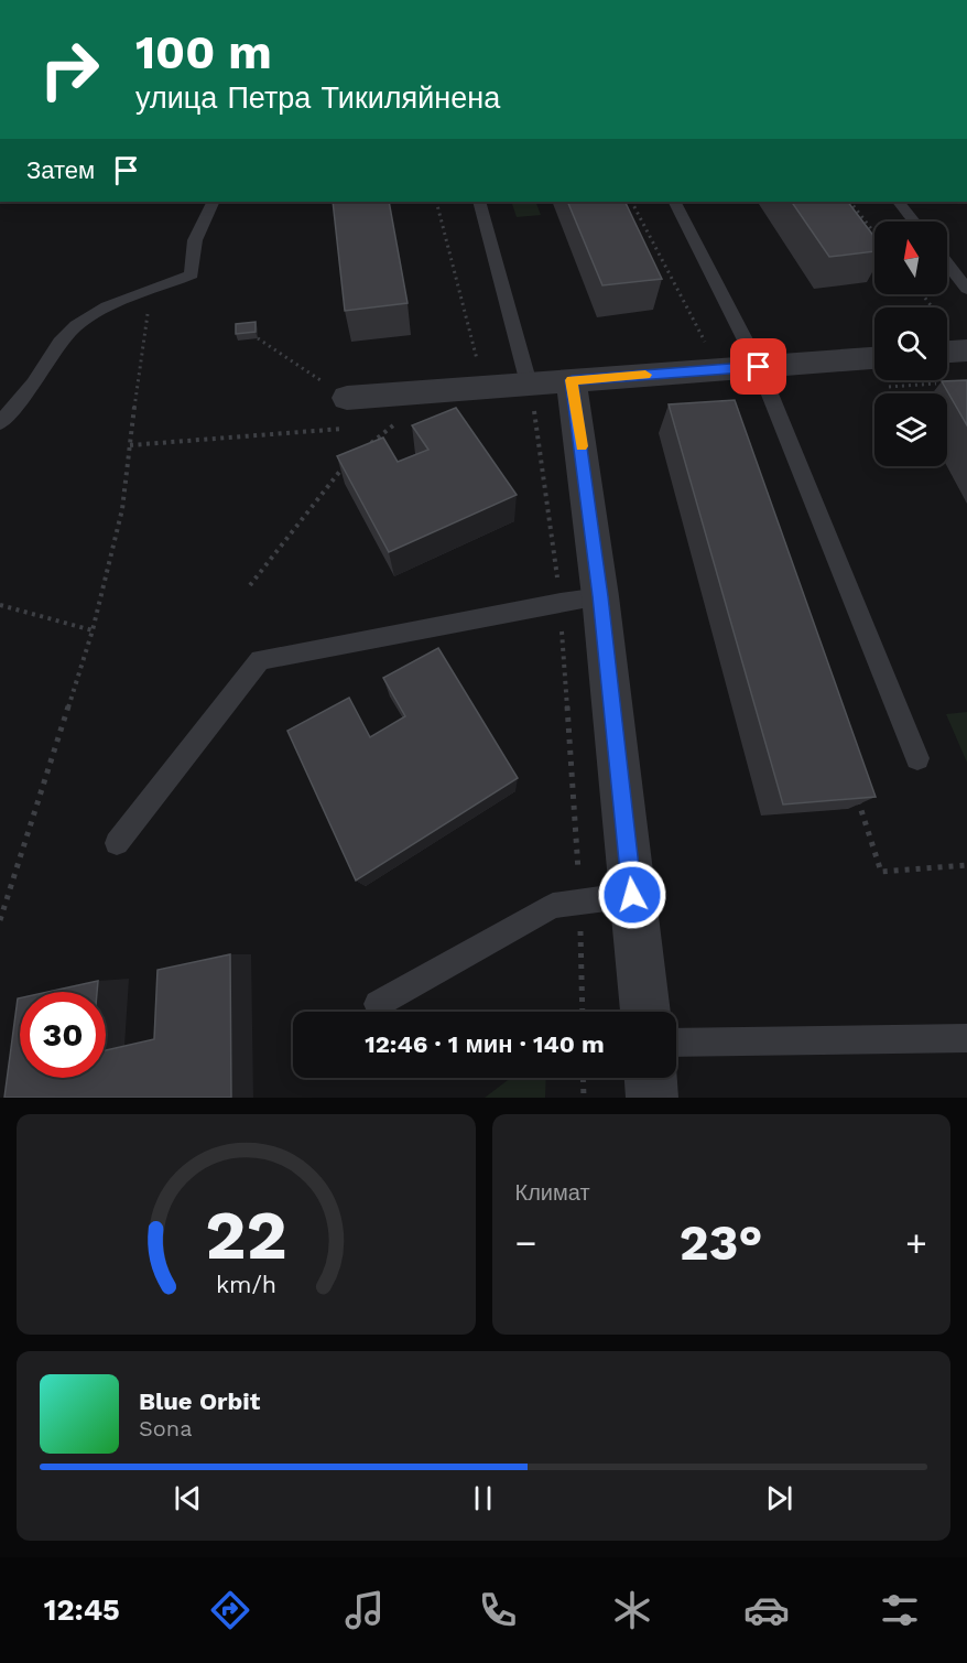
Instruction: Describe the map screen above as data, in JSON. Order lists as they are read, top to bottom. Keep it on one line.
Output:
{"north":"top","page":{"turn":["100 m","улица Петра Тикиляйнена"],"then":"Затем","limit":"30","trip":"12:46 · 1 мин · 140 m","tile":"Климат","heat":["−","23°","+"],"song":["Blue Orbit","Sona"],"tabs":"12:45","gauge":["22","km/h"]}}
